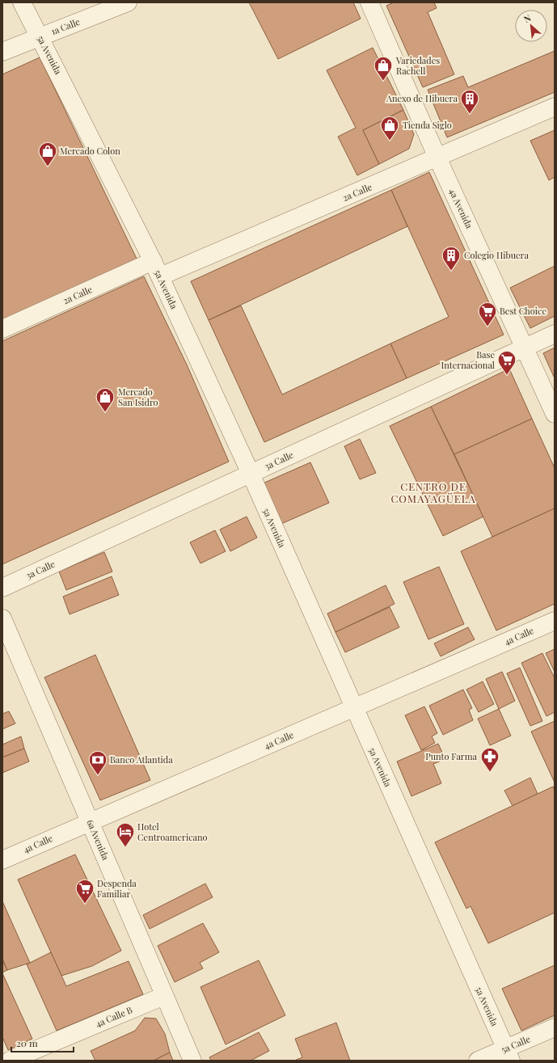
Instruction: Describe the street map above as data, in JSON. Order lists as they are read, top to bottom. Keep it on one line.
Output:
{"streets":{"street":["1a Calle","5a Avenida","2a Calle","4a Avenida","3a Calle","4a Calle","6a Avenida","4a Calle B","5a Calle"]},"crossings":[["1a Calle","5a Avenida"],["5a Avenida","2a Calle"],["5a Avenida","3a Calle"],["5a Avenida","4a Calle"],["5a Avenida","5a Calle"],["2a Calle","4a Avenida"],["4a Avenida","3a Calle"],["4a Calle","6a Avenida"],["6a Avenida","4a Calle B"]],"districts":["CENTRO DE COMAYAGÜELA"],"places":{"shop":["Variedades Rachell","Tienda Siglo","Mercado Colon","Mercado San Isidro"],"building":["Anexo de Hibuera","Colegio Hibuera"],"supermarket":["Best Choice","Base Internacional","Despenda Familiar"],"pharmacy":["Punto Farma"],"bank":["Banco Atlantida"],"hotel":["Hotel Centroamericano"]},"scale_bar":"20 m","north":"top left"}
